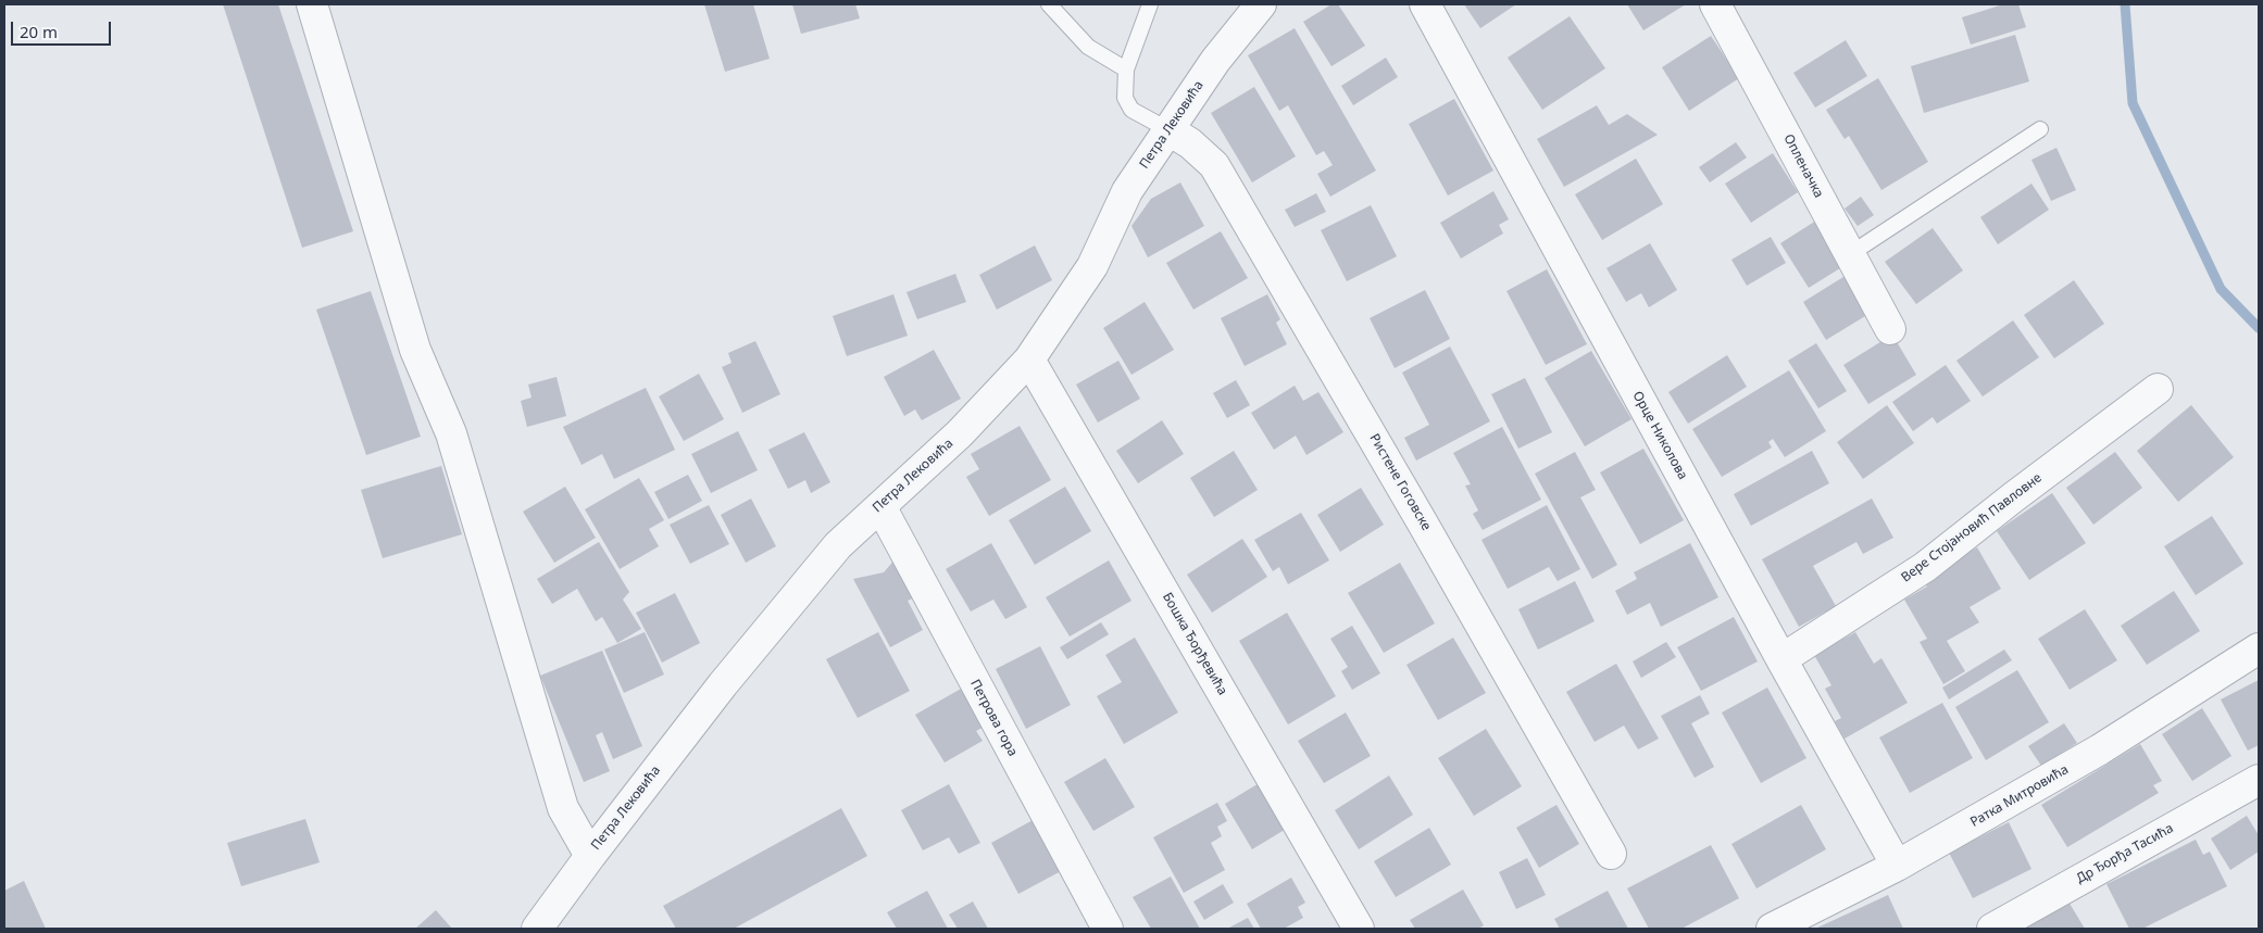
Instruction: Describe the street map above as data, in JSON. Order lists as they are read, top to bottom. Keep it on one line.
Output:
{"streets":{"street":["Петра Лековића","Опленачка","Орце Николова","Ристене Гоговске","Вере Стојановић Павловне","Бошка Ђорђевића","Петрова гора","Ратка Митровића","Др Ђорђа Тасића"]},"crossings":[["Петра Лековића","Ристене Гоговске"],["Петра Лековића","Бошка Ђорђевића"],["Петра Лековића","Петрова гора"],["Орце Николова","Вере Стојановић Павловне"],["Орце Николова","Ратка Митровића"]],"scale_bar":"20 m"}
